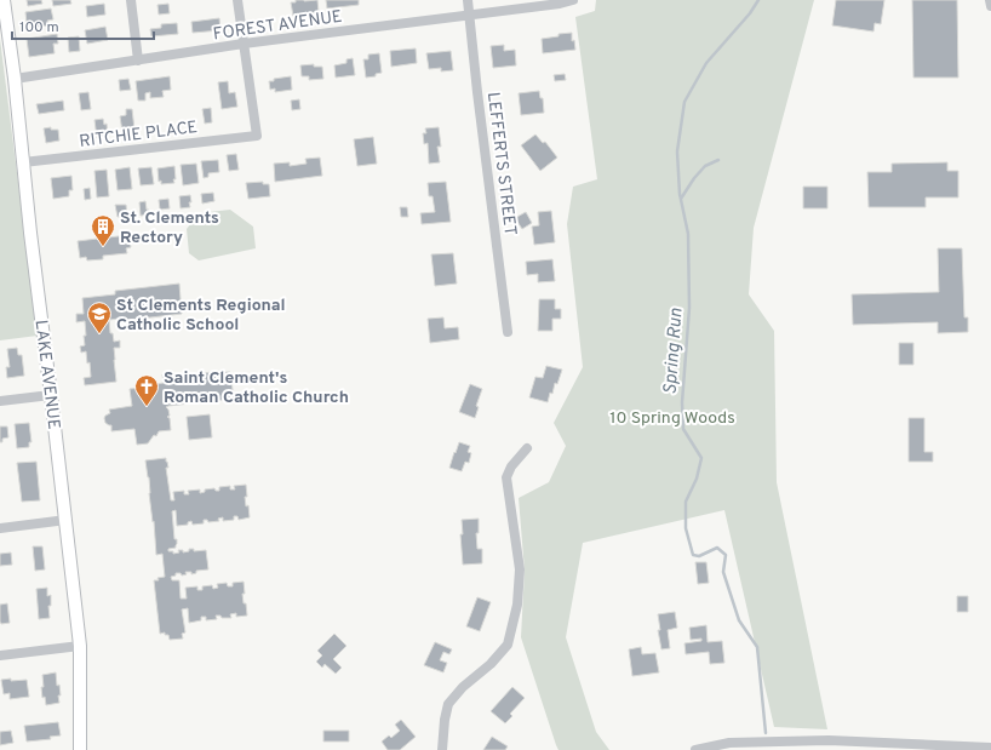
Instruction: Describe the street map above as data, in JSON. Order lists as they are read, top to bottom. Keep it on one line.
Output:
{"streets":{"main road":["LAKE AVENUE"],"street":["FOREST AVENUE","RITCHIE PLACE","LEFFERTS STREET"]},"crossings":[["FOREST AVENUE","RITCHIE PLACE"],["FOREST AVENUE","LEFFERTS STREET"],["FOREST AVENUE","LAKE AVENUE"],["RITCHIE PLACE","LAKE AVENUE"]],"water":["Spring Run"],"parks":["10 Spring Woods"],"places":{"building":["St. Clements Rectory"],"school or university":["St Clements Regional Catholic School"],"church":["Saint Clement's Roman Catholic Church"]},"scale_bar":"100 m"}
